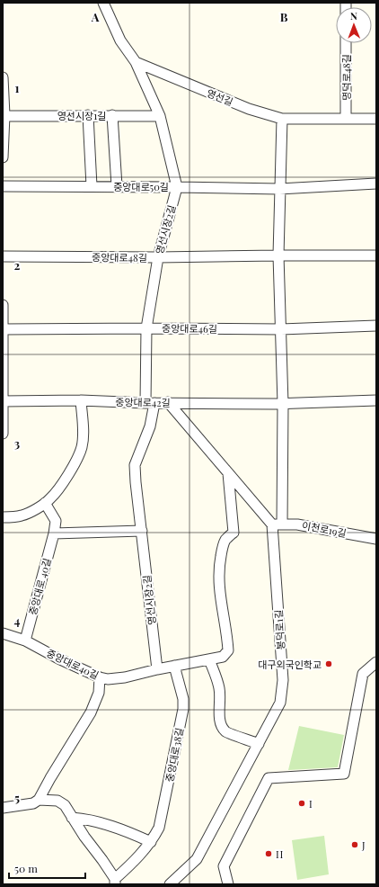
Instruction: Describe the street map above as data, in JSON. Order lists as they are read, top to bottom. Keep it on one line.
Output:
{"streets":{"street":["명덕로48길","영선길","영선시장1길","중앙대로50길","영선시장2길","중앙대로48길","중앙대로46길","중앙대로42길","이천로19길","중앙대로 40길","봉덕로1길","중앙대로40길","중앙대로38길"]},"crossings":[["명덕로48길","영선길"],["영선길","영선시장2길"],["영선시장1길","영선시장2길"],["중앙대로50길","영선시장2길"],["영선시장2길","중앙대로48길"],["영선시장2길","중앙대로46길"],["영선시장2길","중앙대로42길"],["영선시장2길","중앙대로40길"],["이천로19길","봉덕로1길"],["중앙대로 40길","중앙대로40길"],["중앙대로40길","중앙대로38길"]],"places":["대구외국인학교","I","J","H"],"scale_bar":"50 m","north":"top","grid":{"columns":["A","B"],"rows":["1","2","3","4","5"]}}
